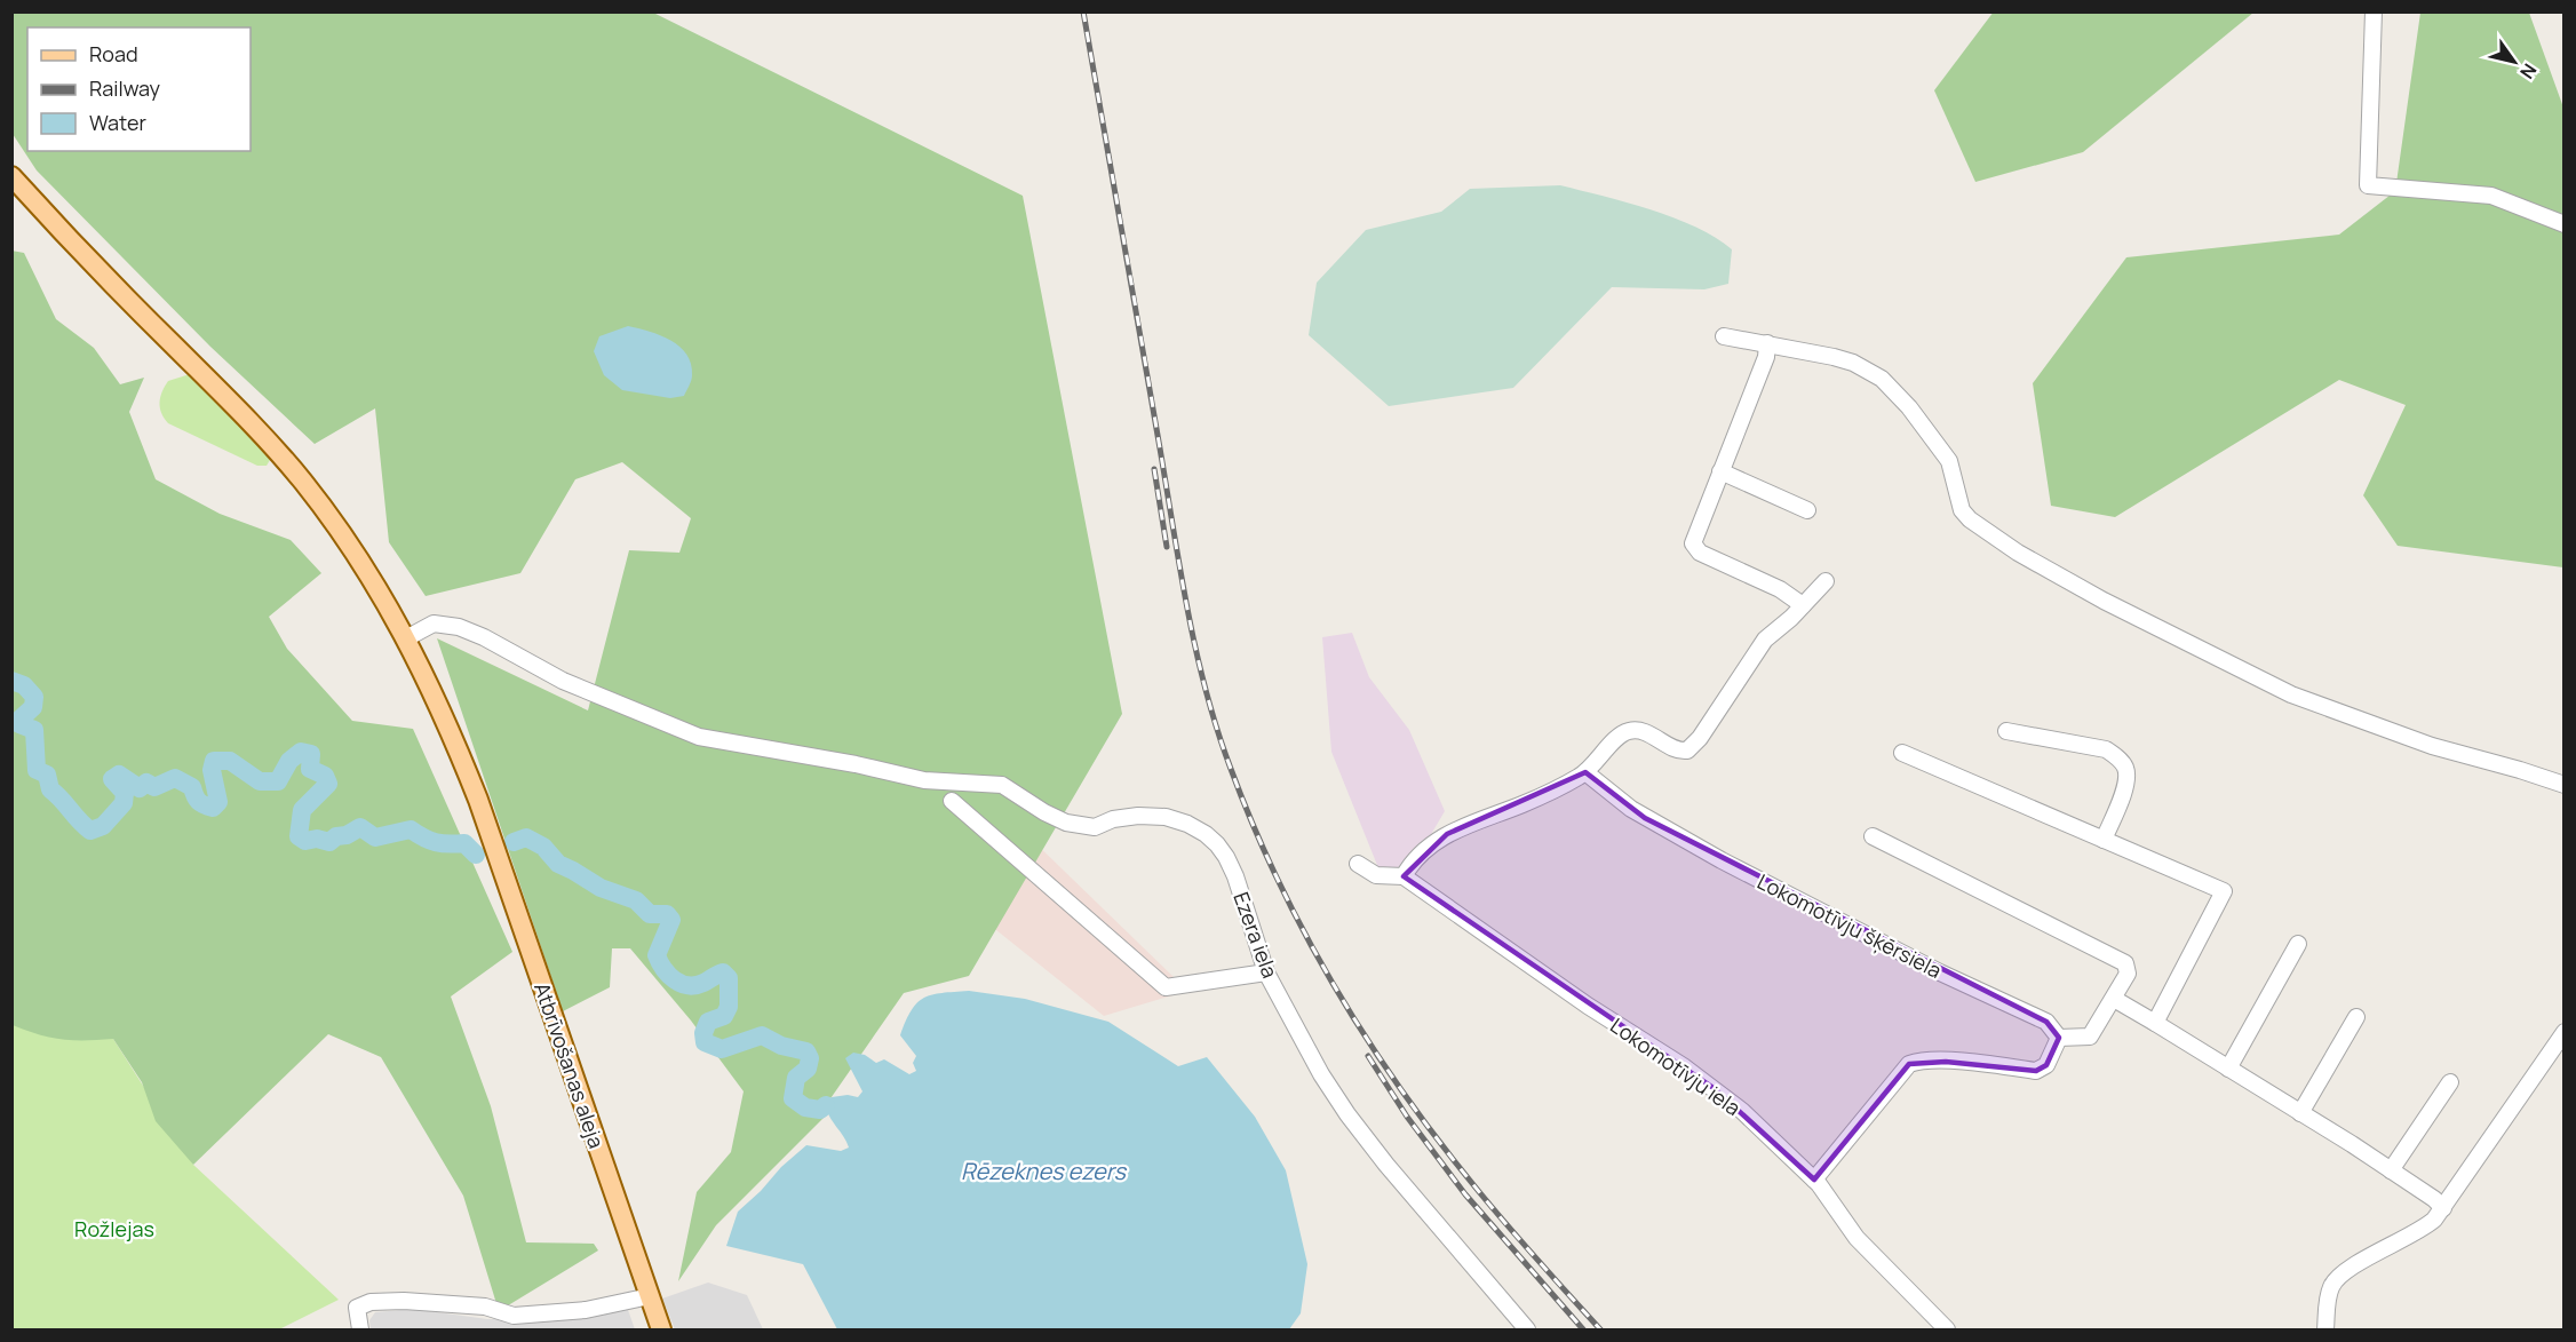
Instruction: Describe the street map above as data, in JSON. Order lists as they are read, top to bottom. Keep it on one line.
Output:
{"streets":{"main road":["Atbrīvošanas aleja"],"street":["Lokomotīvju šķērsiela","Ezera iela","Lokomotīvju iela"]},"crossings":[["Ezera iela","Atbrīvošanas aleja"]],"water":["Rēzeknes ezers"],"parks":["Rožlejas"],"legend":["Road","Railway","Water"],"north":"bottom right"}
